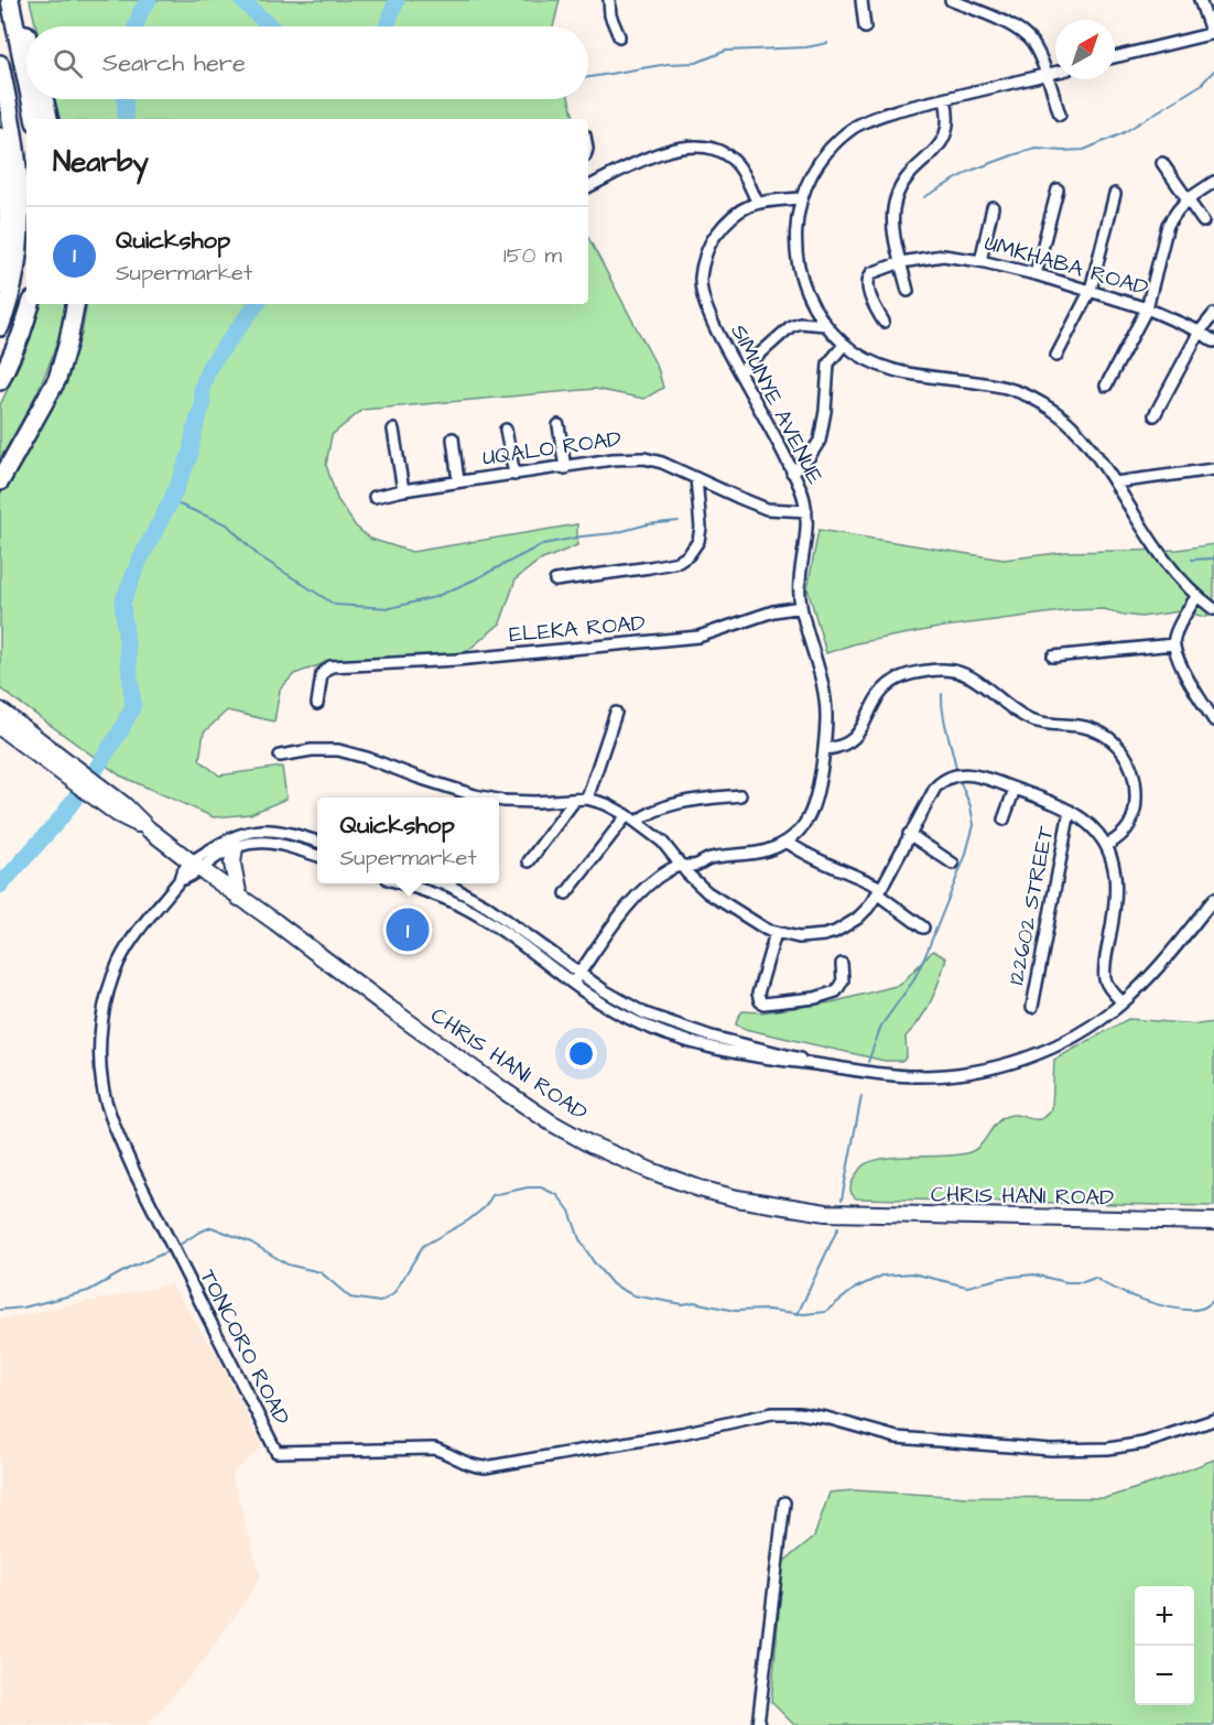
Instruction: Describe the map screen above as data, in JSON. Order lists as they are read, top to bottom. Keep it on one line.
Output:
{"streets":{"main road":["CHRIS HANI ROAD"],"street":["UMKHABA ROAD","SIMUNYE AVENUE","UQALO ROAD","ELEKA ROAD","122602 STREET","TONCORO ROAD"]},"crossings":[["SIMUNYE AVENUE","UQALO ROAD"],["SIMUNYE AVENUE","ELEKA ROAD"],["CHRIS HANI ROAD","TONCORO ROAD"]],"north":"top right","page":{"search":"Search here","heading":"Nearby","list":[{"mark":"1","name":"Quickshop","note":"Supermarket","value":"150 m"}],"popup":["Quickshop","Supermarket"],"pins":"1","map_buttons":["+","−"]}}
